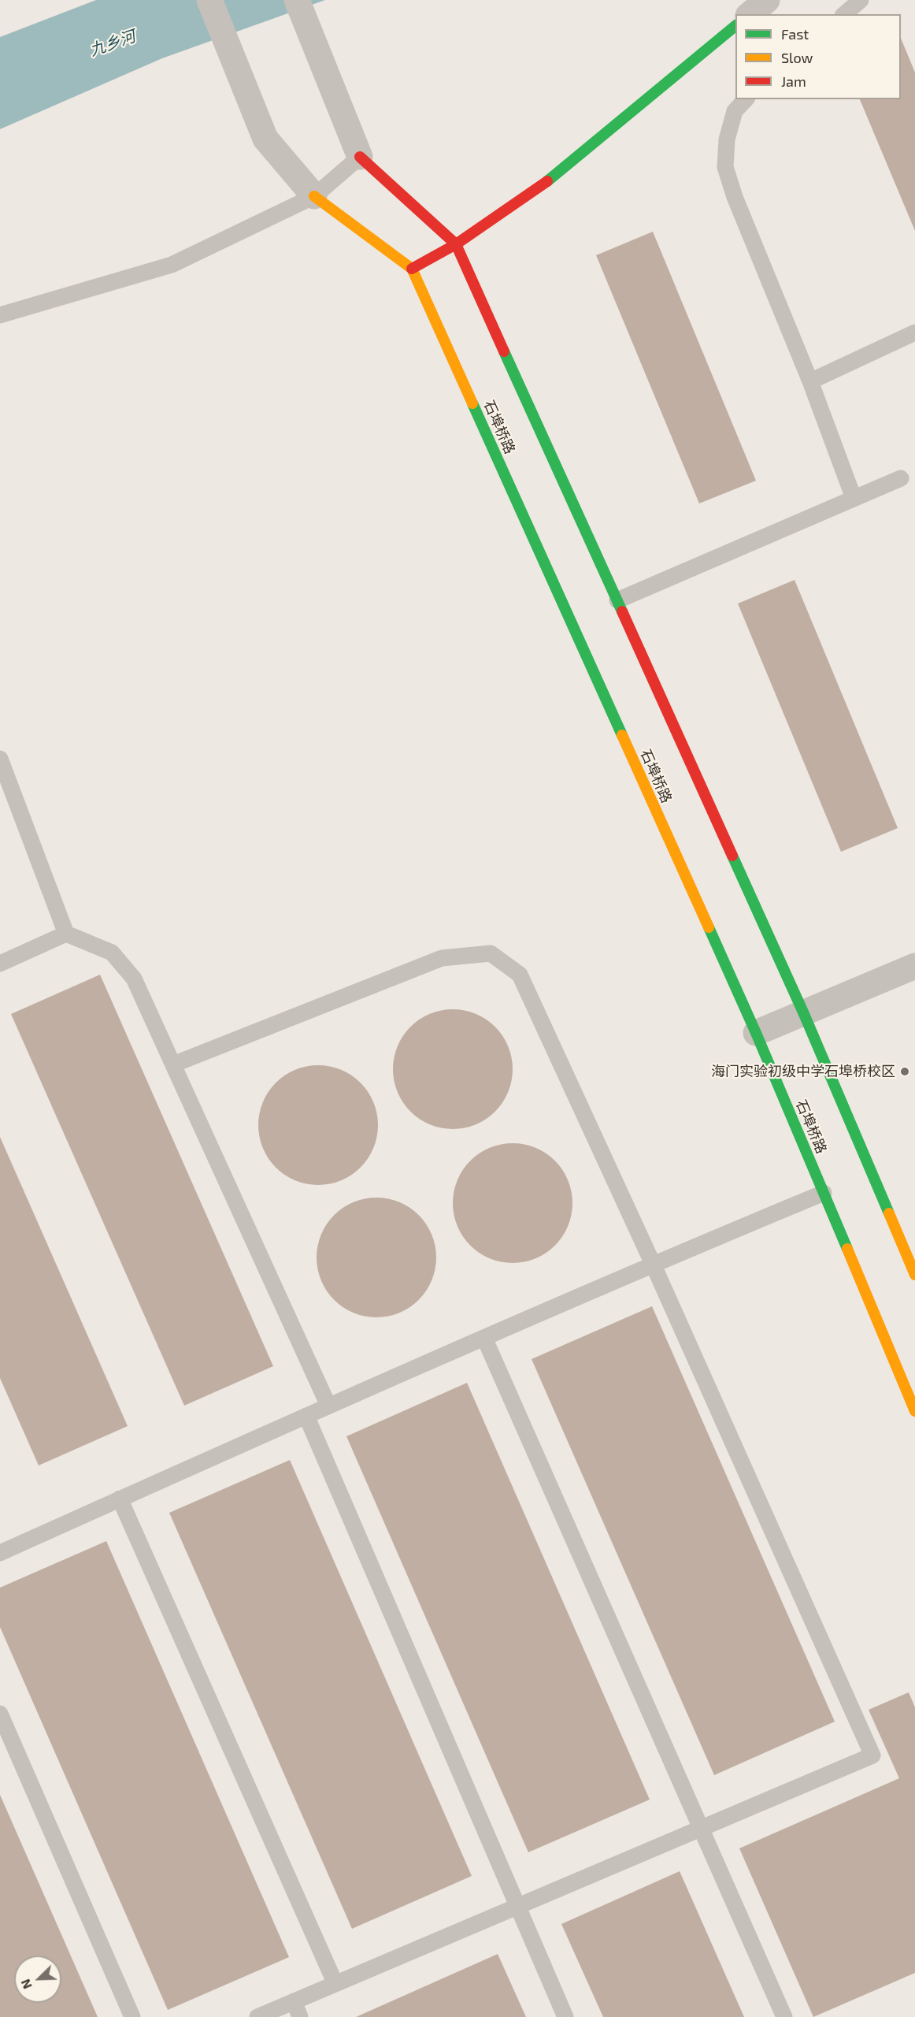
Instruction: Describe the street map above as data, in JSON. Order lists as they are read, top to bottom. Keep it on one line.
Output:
{"streets":{"street":["石埠桥路"]},"water":["九乡河"],"places":["海门实验初级中学石埠桥校区"],"legend":["Fast","Slow","Jam"],"north":"bottom left"}
